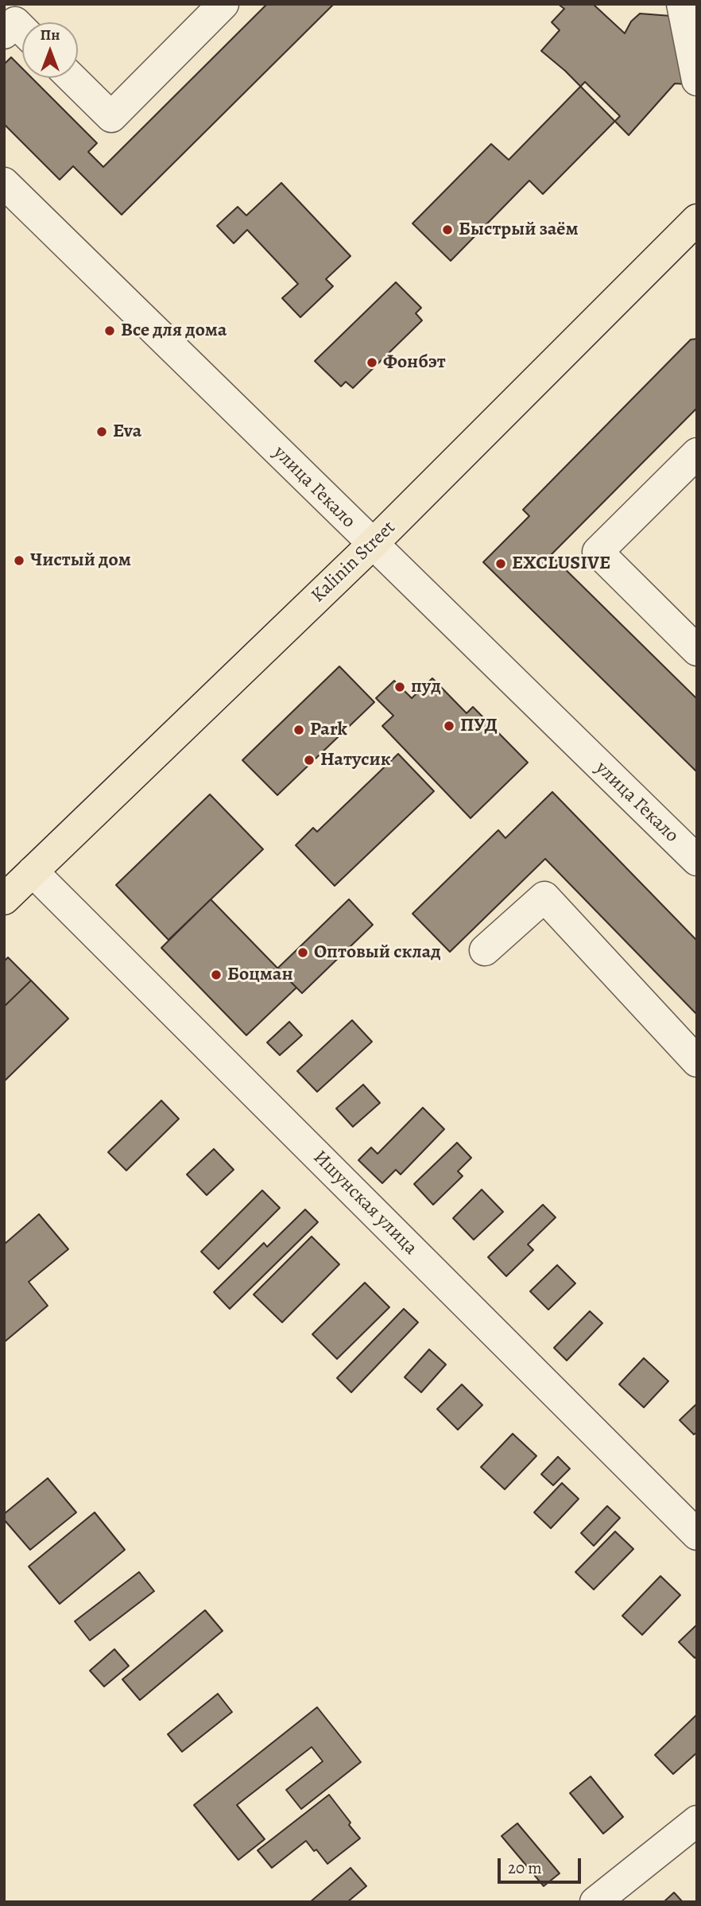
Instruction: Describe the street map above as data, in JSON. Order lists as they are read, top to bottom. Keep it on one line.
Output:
{"streets":{"main road":["Kalinin Street"],"street":["улица Гекало","Ишунская улица"]},"crossings":[["улица Гекало","Kalinin Street"],["Kalinin Street","Ишунская улица"]],"places":["Быстрый заём","Все для дома","Фонбэт","Eva","Чистый дом","EXCLUSIVE","пуд","ПУД","Park","Натусик","Оптовый склад","Боцман"],"scale_bar":"20 m","north":"top"}
